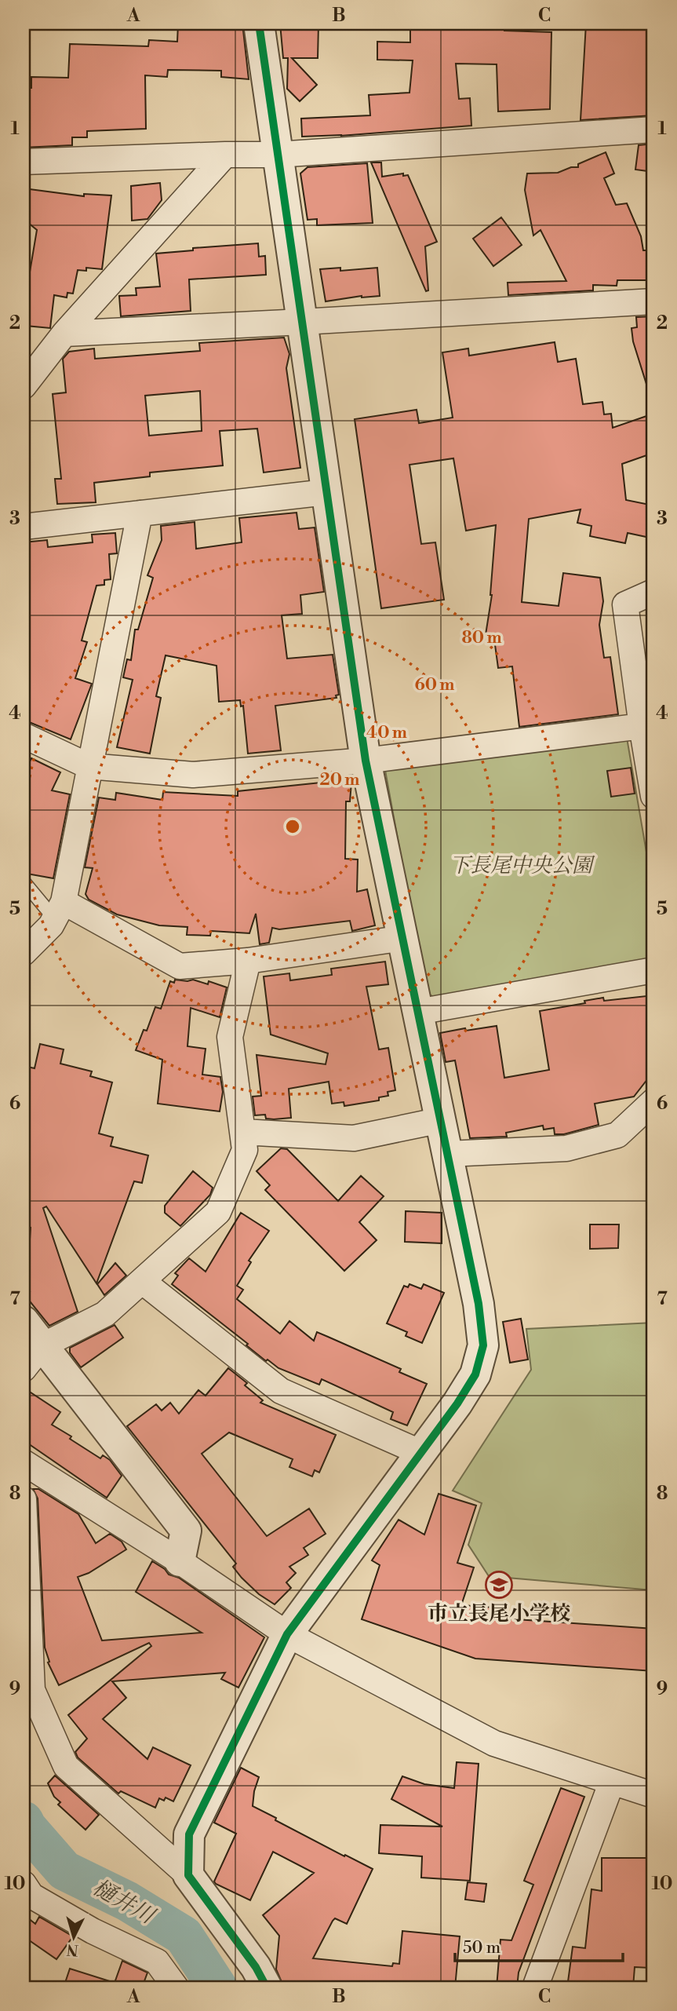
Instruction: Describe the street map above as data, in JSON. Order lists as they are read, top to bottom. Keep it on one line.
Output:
{"water":["樋井川"],"parks":["下長尾中央公園"],"places":{"school or university":["市立長尾小学校"]},"scale_bar":"50 m","north":"bottom","grid":{"columns":["A","B","C"],"rows":["1","2","3","4","5","6","7","8","9","10"]},"rings":["80 m","60 m","40 m","20 m"]}
